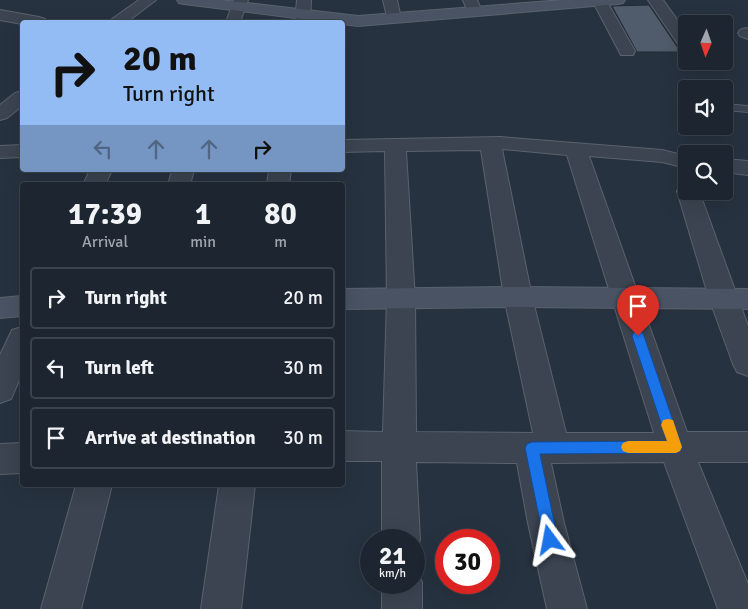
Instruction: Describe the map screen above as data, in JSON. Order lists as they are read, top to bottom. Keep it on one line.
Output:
{"north":"bottom","page":{"turn":["20 m","Turn right"],"eta":["17:39","Arrival","1","min","80","m"],"list":[{"name":"Turn right","value":"20 m"},{"name":"Turn left","value":"30 m"},{"name":"Arrive at destination","value":"30 m"}],"speed":"21 km/h","limit":"30"}}
